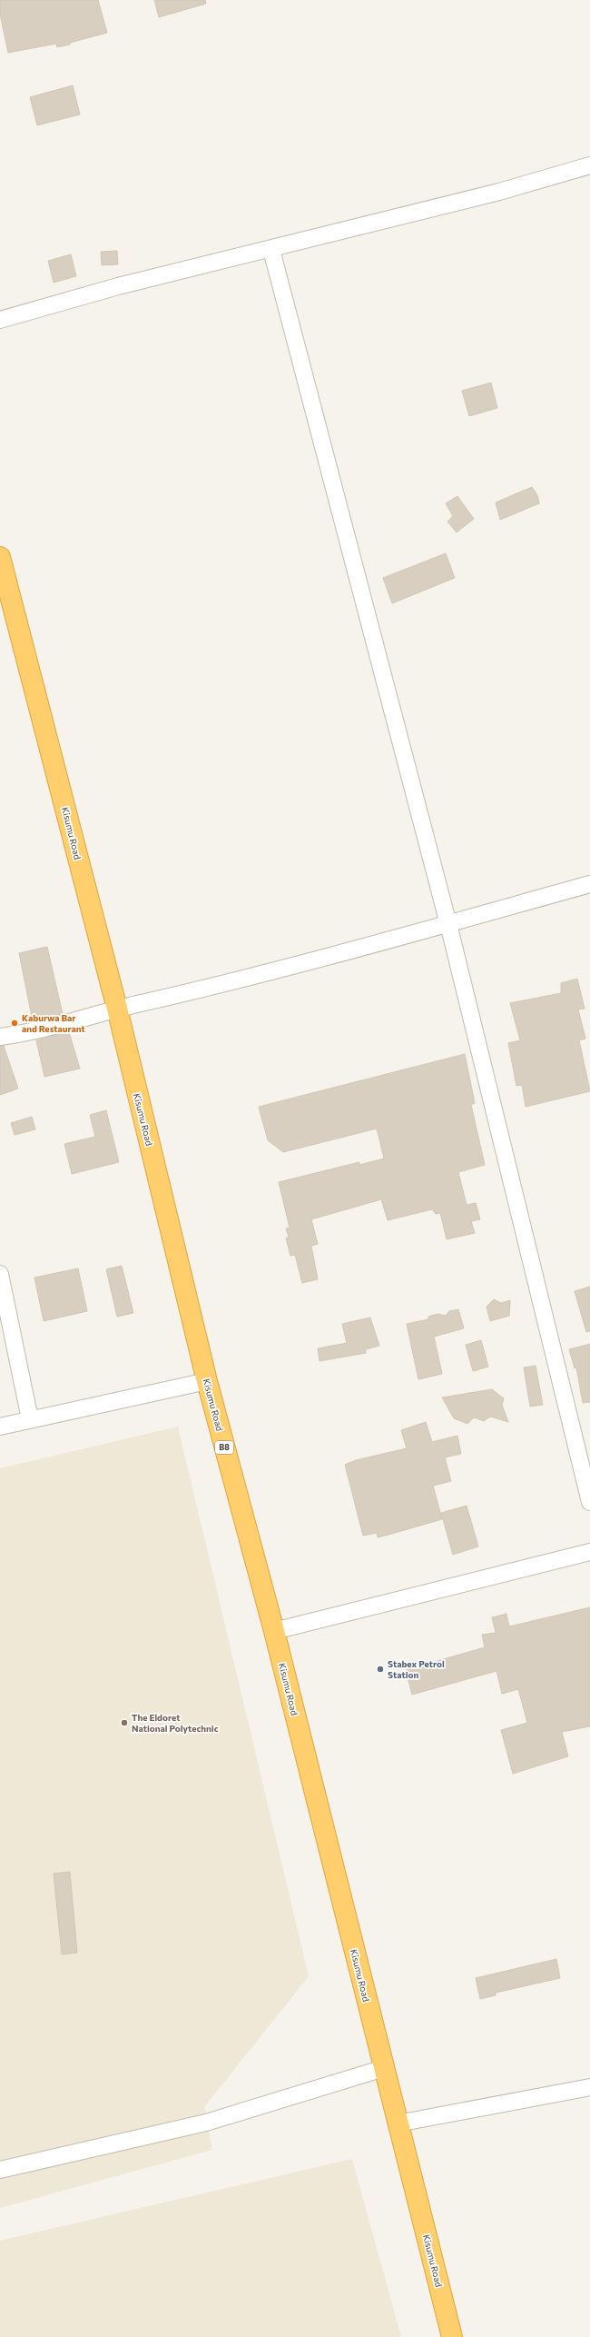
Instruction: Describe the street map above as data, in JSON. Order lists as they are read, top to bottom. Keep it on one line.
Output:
{"streets":{"highway":["Kisumu Road","B8"]},"places":["Kaburwa Bar and Restaurant","Stabex Petrol Station","The Eldoret National Polytechnic"]}
